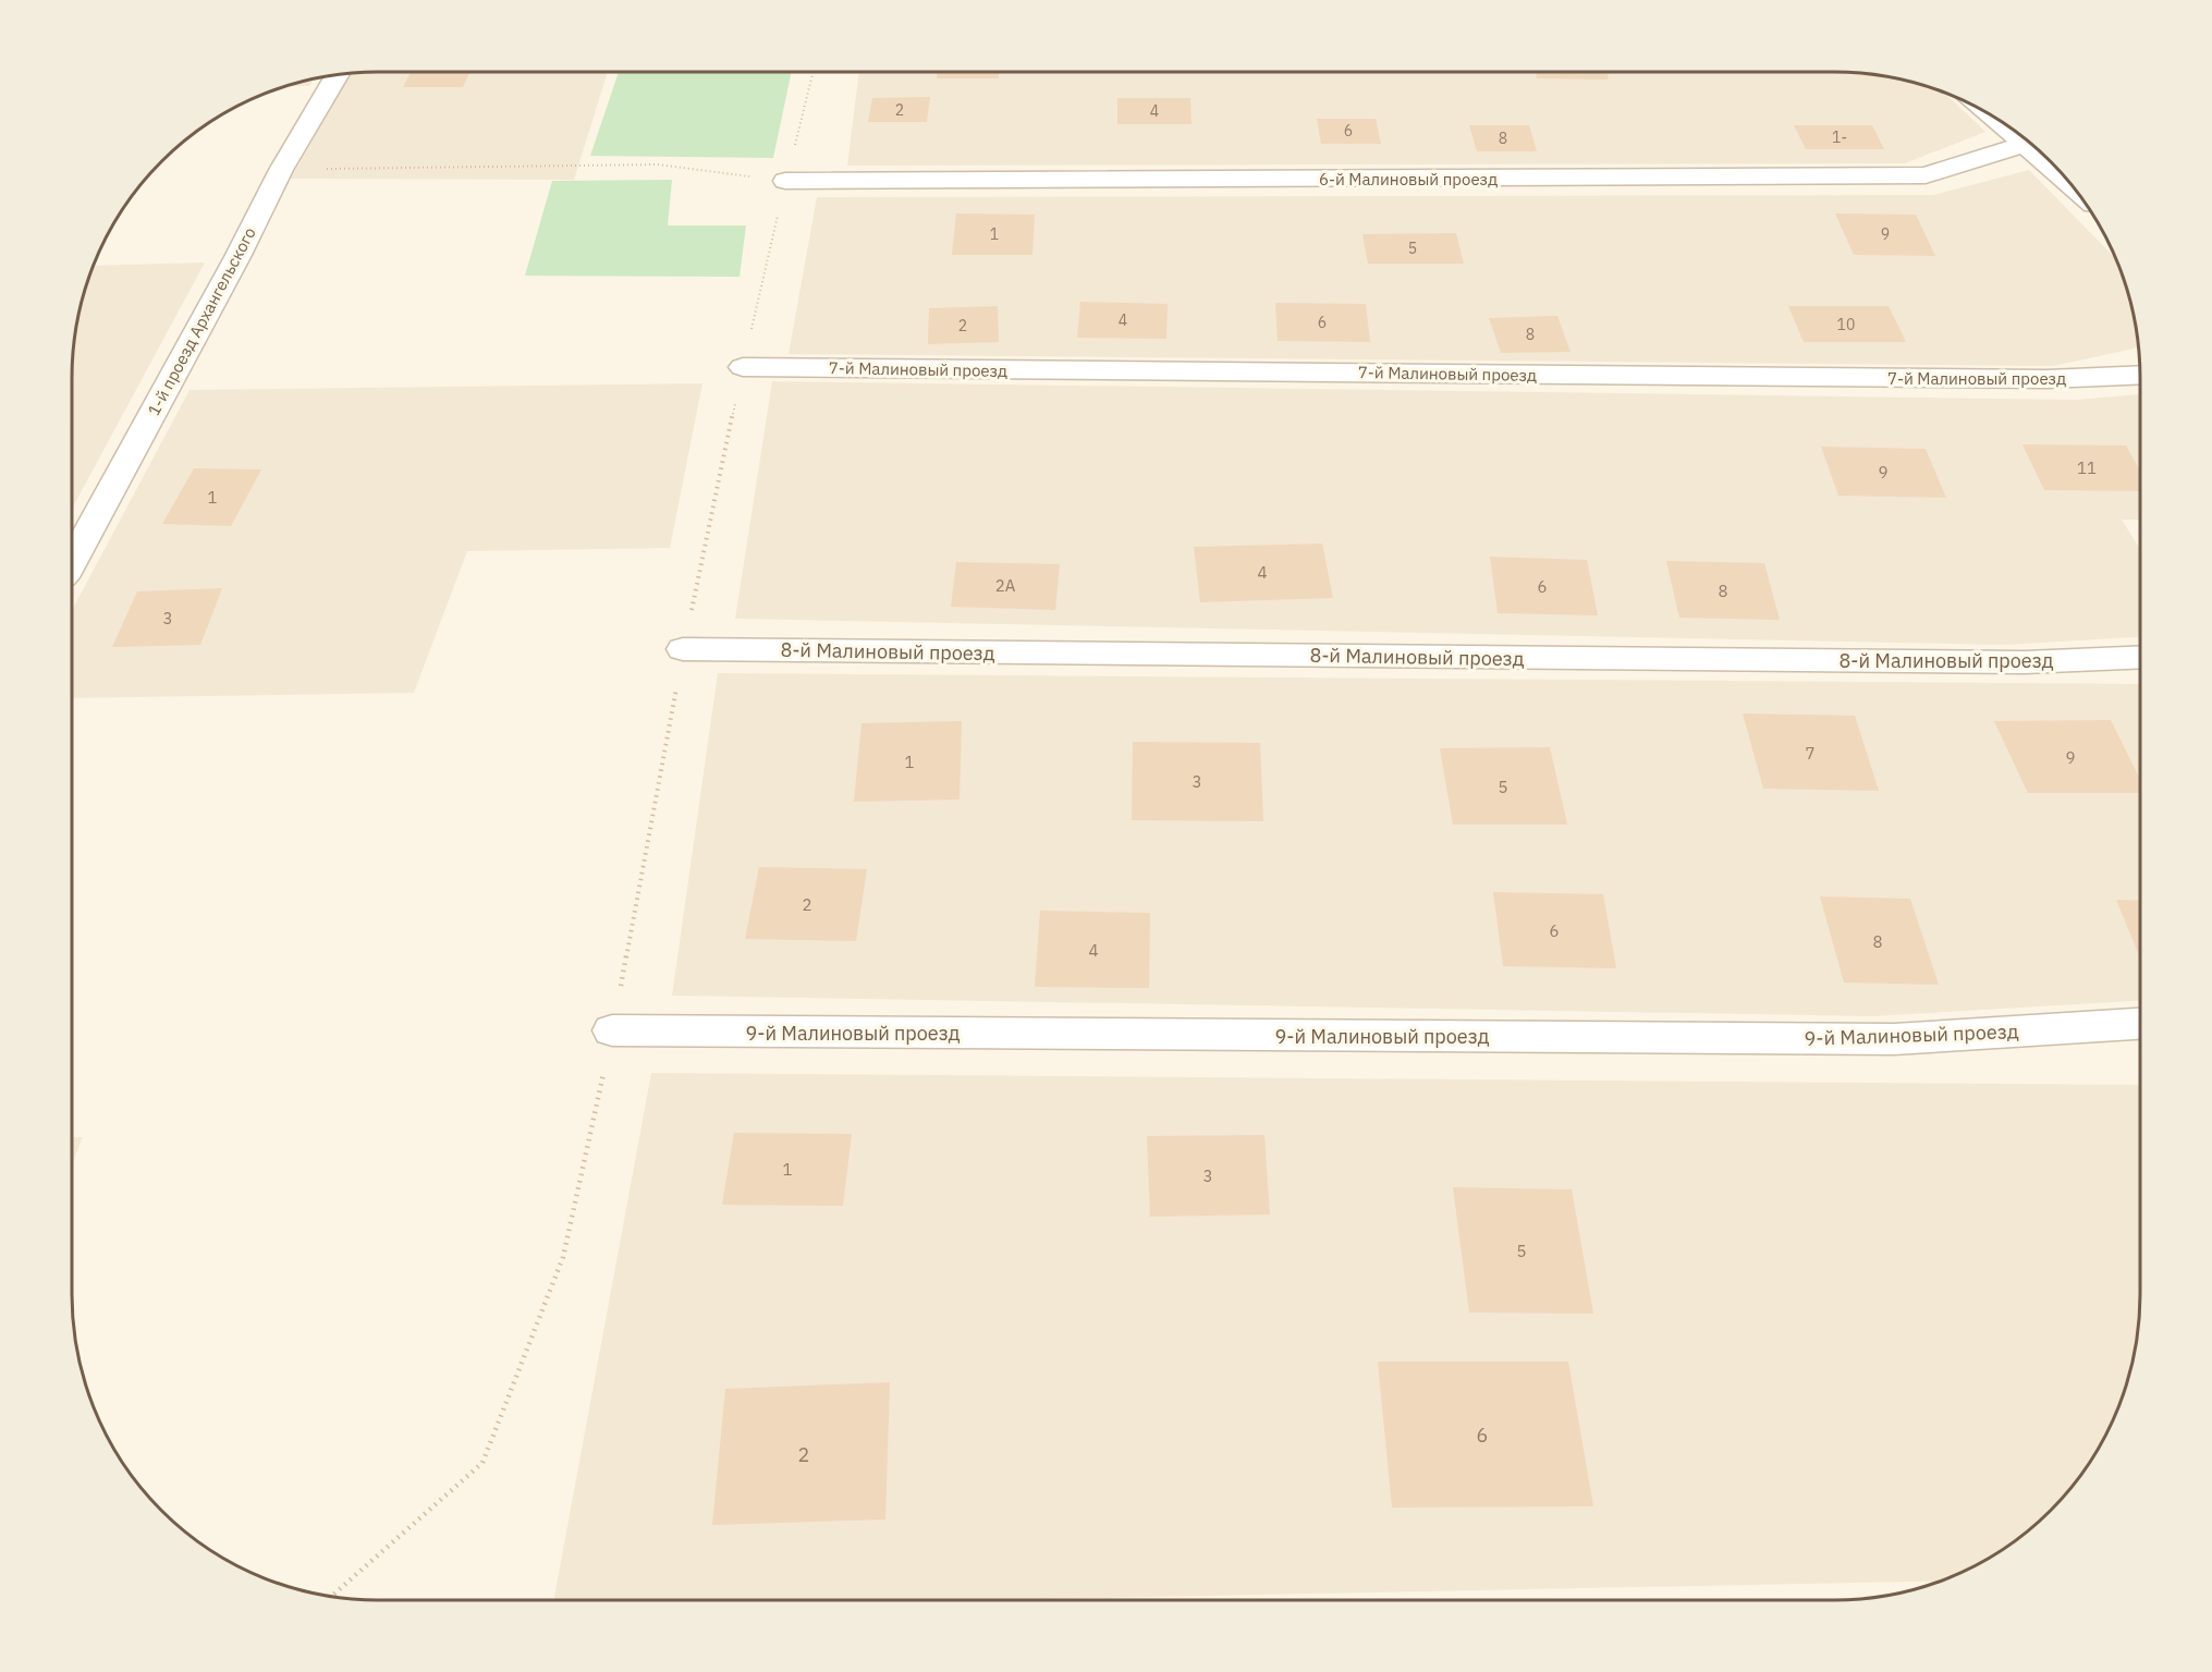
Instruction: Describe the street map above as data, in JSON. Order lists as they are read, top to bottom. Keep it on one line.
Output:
{"streets":{"street":["6-й Малиновый проезд","1-й проезд Архангельского","7-й Малиновый проезд","8-й Малиновый проезд","9-й Малиновый проезд"]},"house_numbers":["2","4","6","1-","8","1","9","5","4","6","10","2","8","11","9","1","4","2А","6","8","3","7","9","1","3","5","2","6","8","4","1","3","5","6","2"]}
